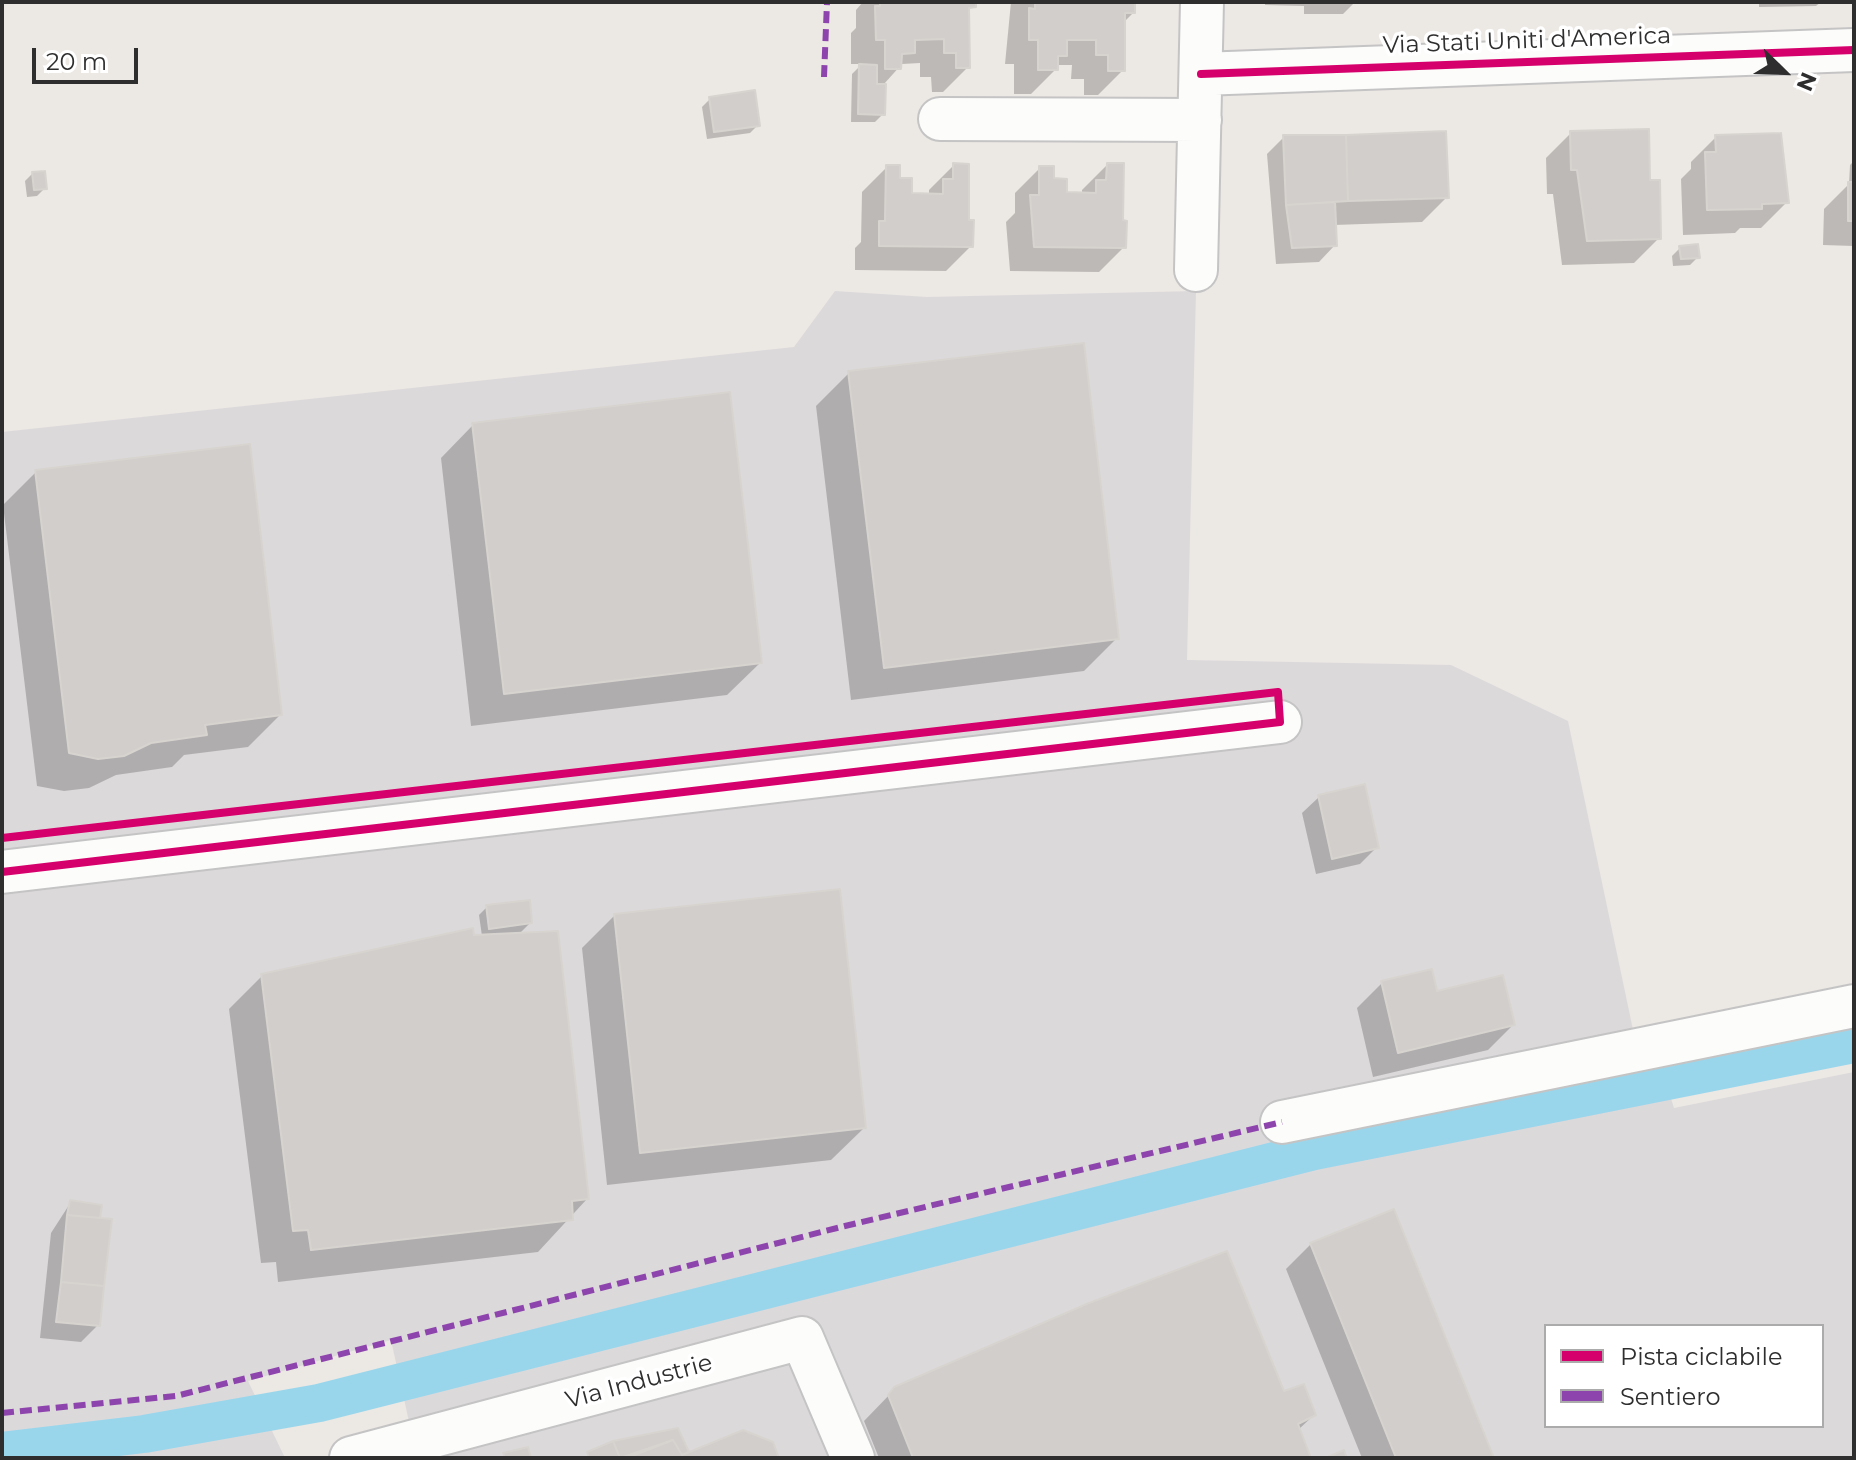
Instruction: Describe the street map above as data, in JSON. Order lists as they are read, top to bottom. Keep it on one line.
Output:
{"streets":{"street":["Via Stati Uniti d'America","Via Industrie"]},"legend":["Pista ciclabile","Sentiero"],"scale_bar":"20 m","north":"bottom right"}
